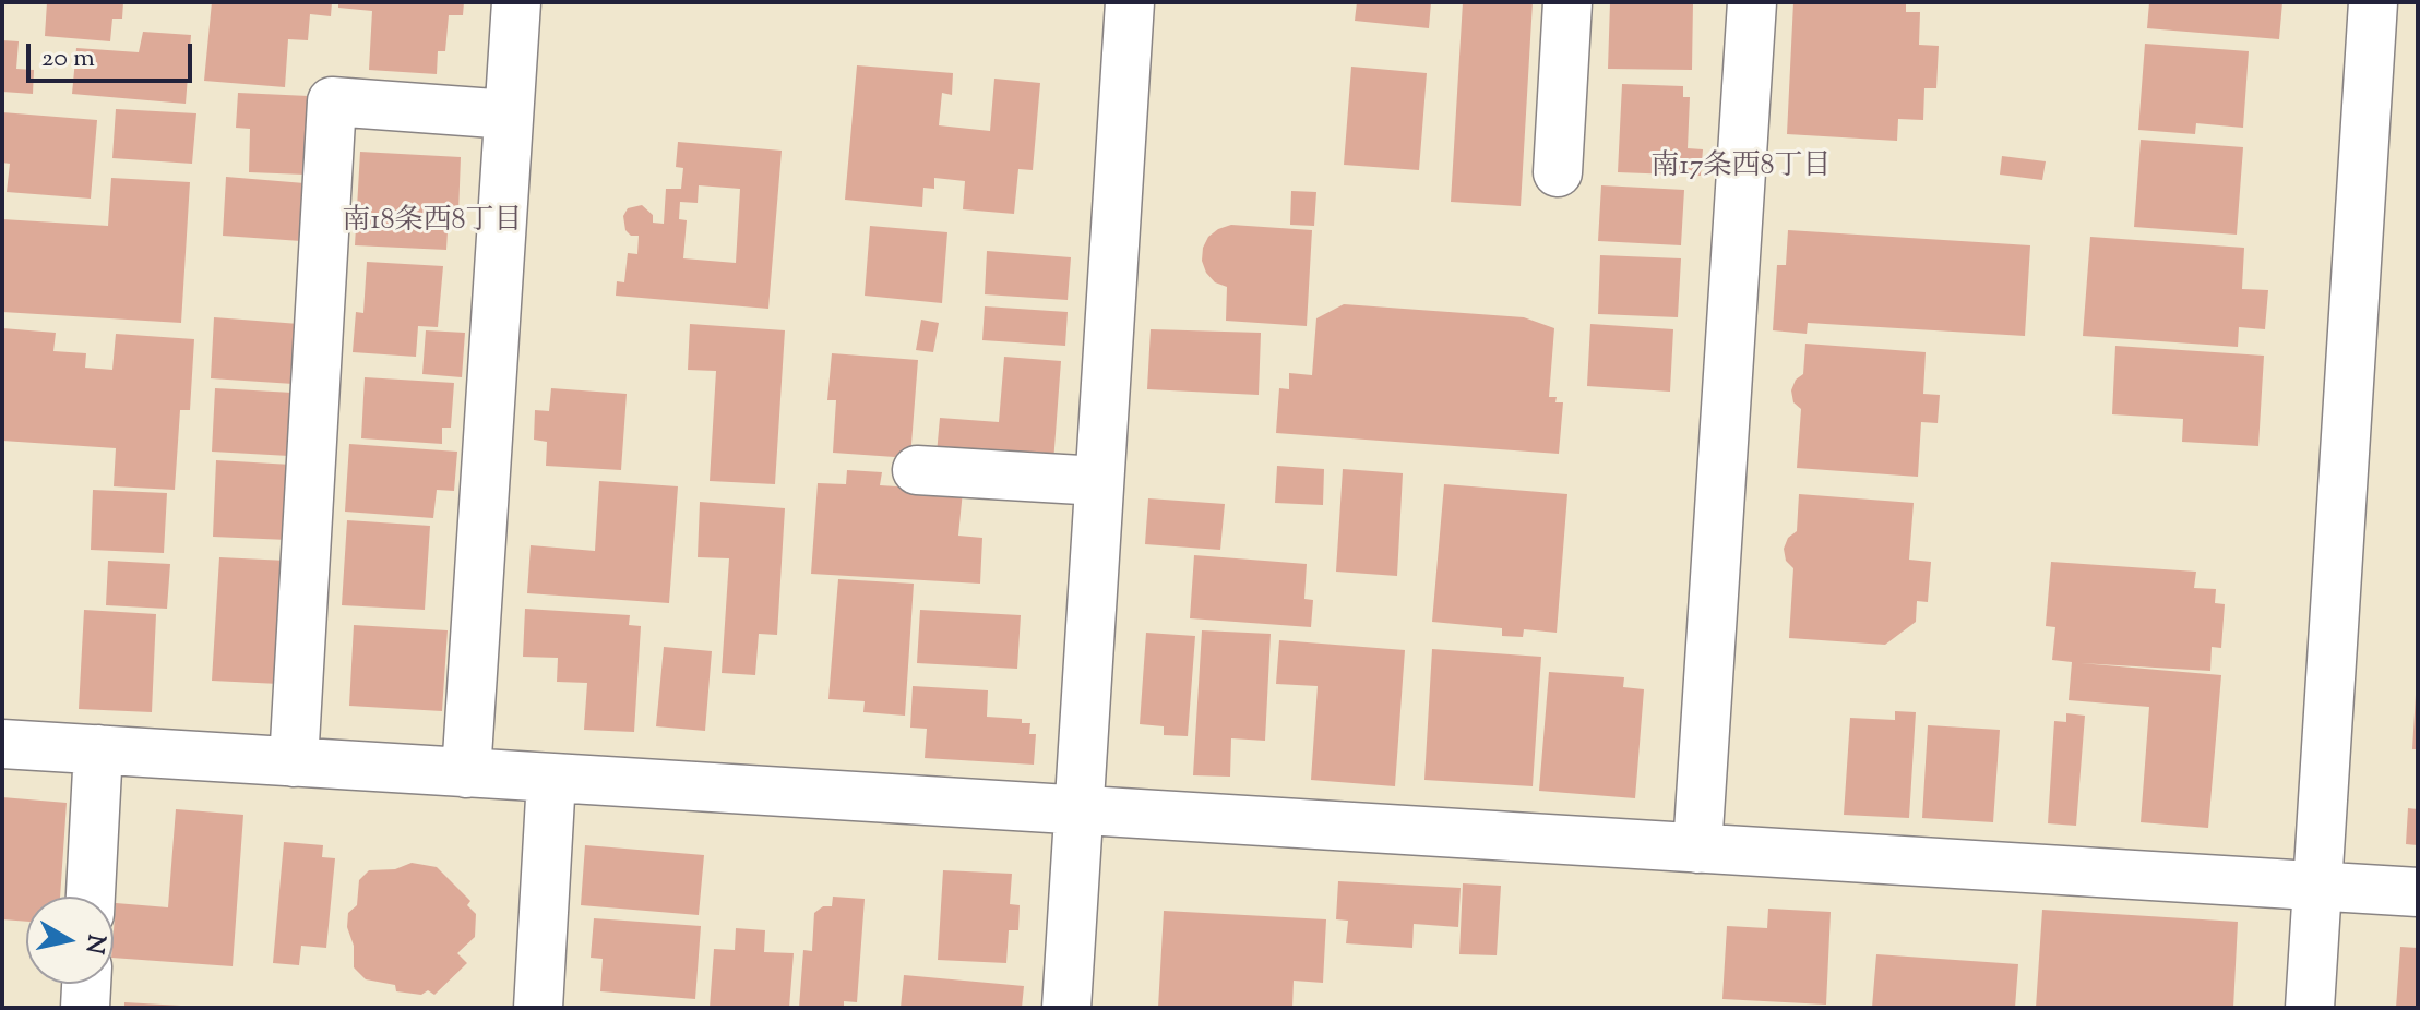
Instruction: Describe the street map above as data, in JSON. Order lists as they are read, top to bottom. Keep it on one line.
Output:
{"districts":["南17条西8丁目","南18条西8丁目"],"scale_bar":"20 m","north":"right"}
